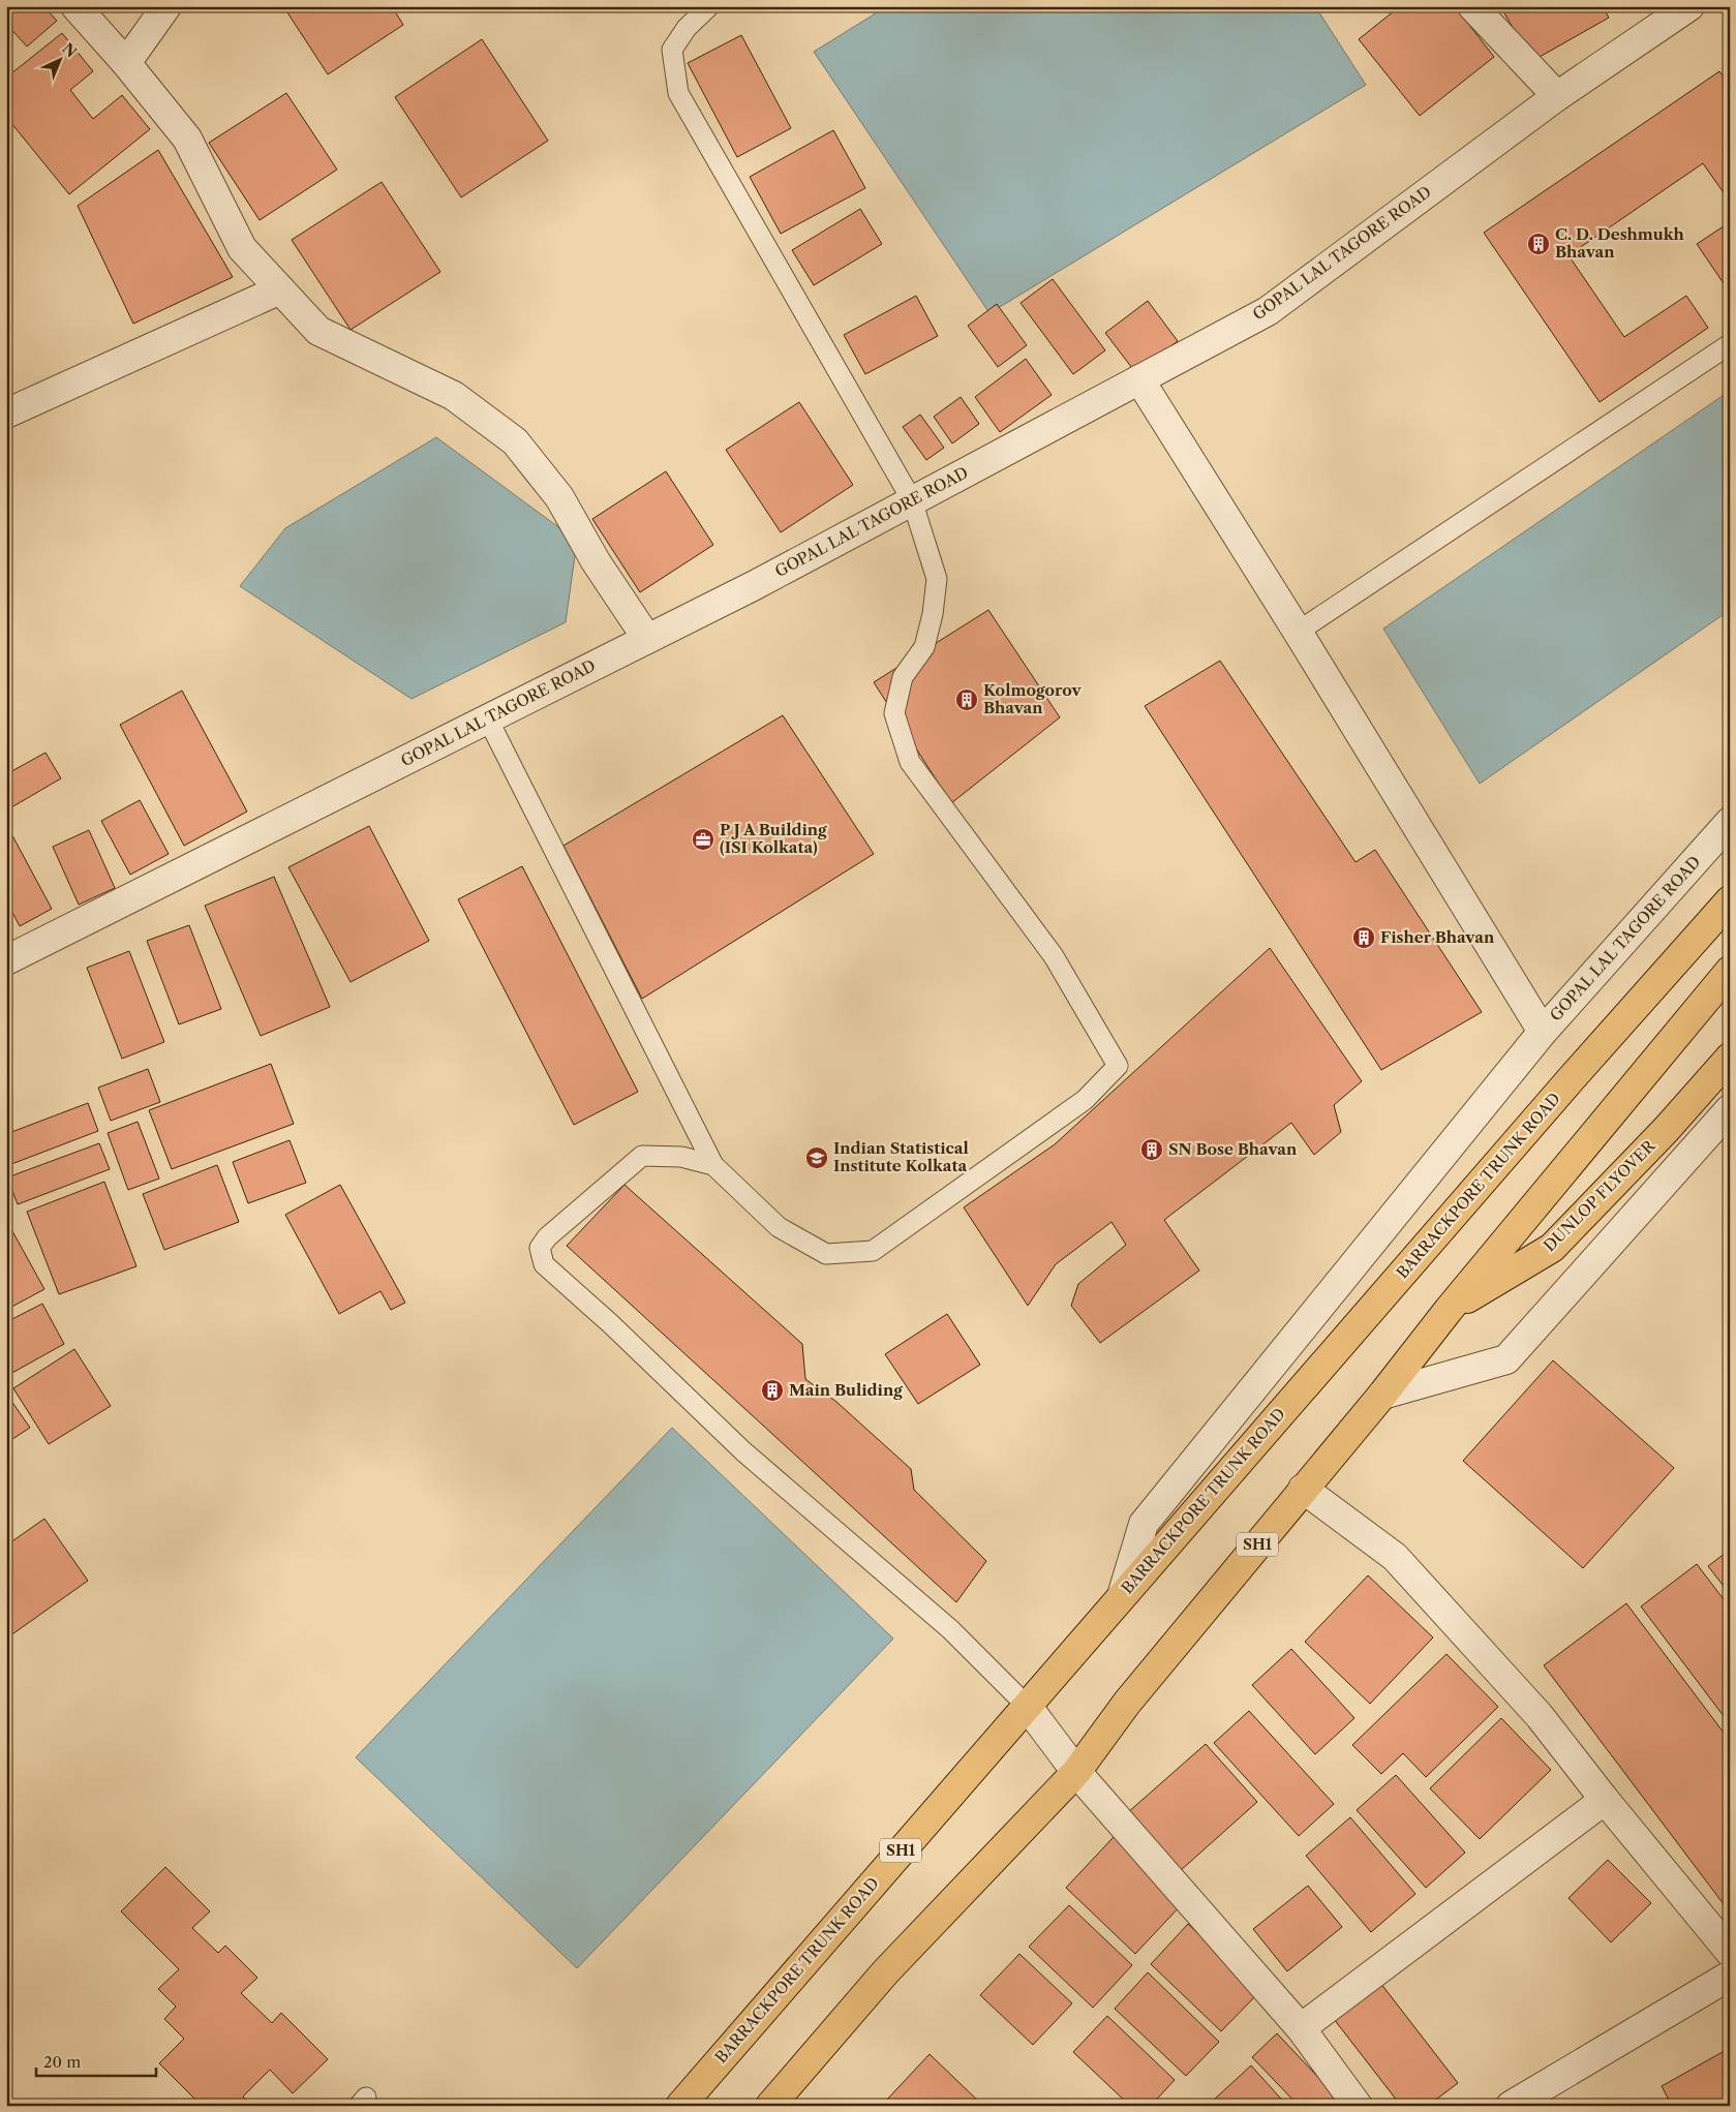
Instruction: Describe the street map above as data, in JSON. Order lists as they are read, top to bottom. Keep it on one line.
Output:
{"streets":{"main road":["BARRACKPORE TRUNK ROAD","DUNLOP FLYOVER","SH1"],"street":["GOPAL LAL TAGORE ROAD"]},"crossings":[["GOPAL LAL TAGORE ROAD","BARRACKPORE TRUNK ROAD"],["DUNLOP FLYOVER","SH1"]],"places":{"building":["C. D. Deshmukh Bhavan","Kolmogorov Bhavan","Fisher Bhavan","SN Bose Bhavan","Main Buliding"],"office":["P J A Building (ISI Kolkata)"],"school or university":["Indian Statistical Institute Kolkata"]},"scale_bar":"20 m","north":"top right"}
